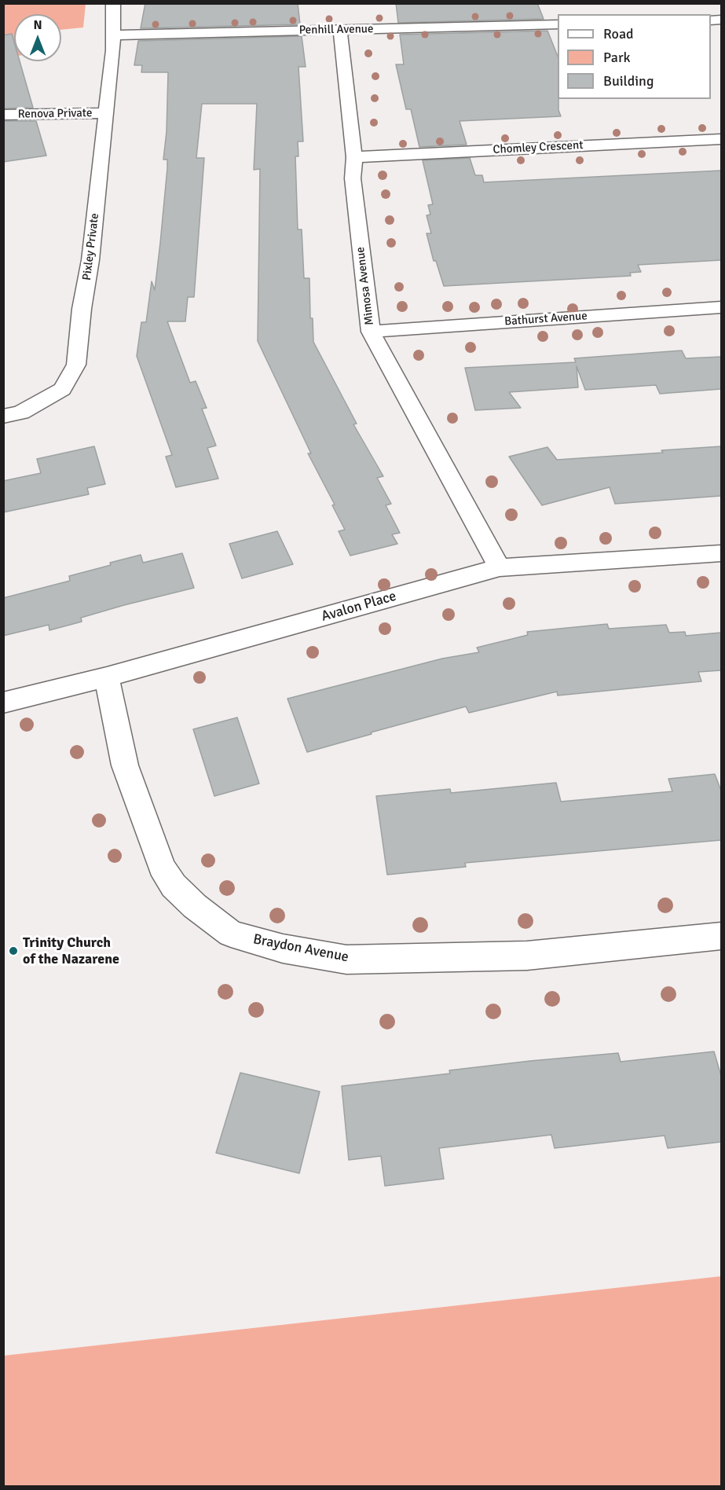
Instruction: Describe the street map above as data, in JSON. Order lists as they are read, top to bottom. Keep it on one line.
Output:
{"streets":{"street":["Penhill Avenue","Renova Private","Chomley Crescent","Pixley Private","Mimosa Avenue","Bathurst Avenue","Avalon Place","Braydon Avenue"]},"crossings":[["Penhill Avenue","Pixley Private"],["Penhill Avenue","Mimosa Avenue"],["Renova Private","Pixley Private"],["Chomley Crescent","Mimosa Avenue"],["Mimosa Avenue","Bathurst Avenue"],["Mimosa Avenue","Avalon Place"],["Avalon Place","Braydon Avenue"]],"places":["Trinity Church of the Nazarene"],"legend":["Road","Park","Building"],"north":"top"}
